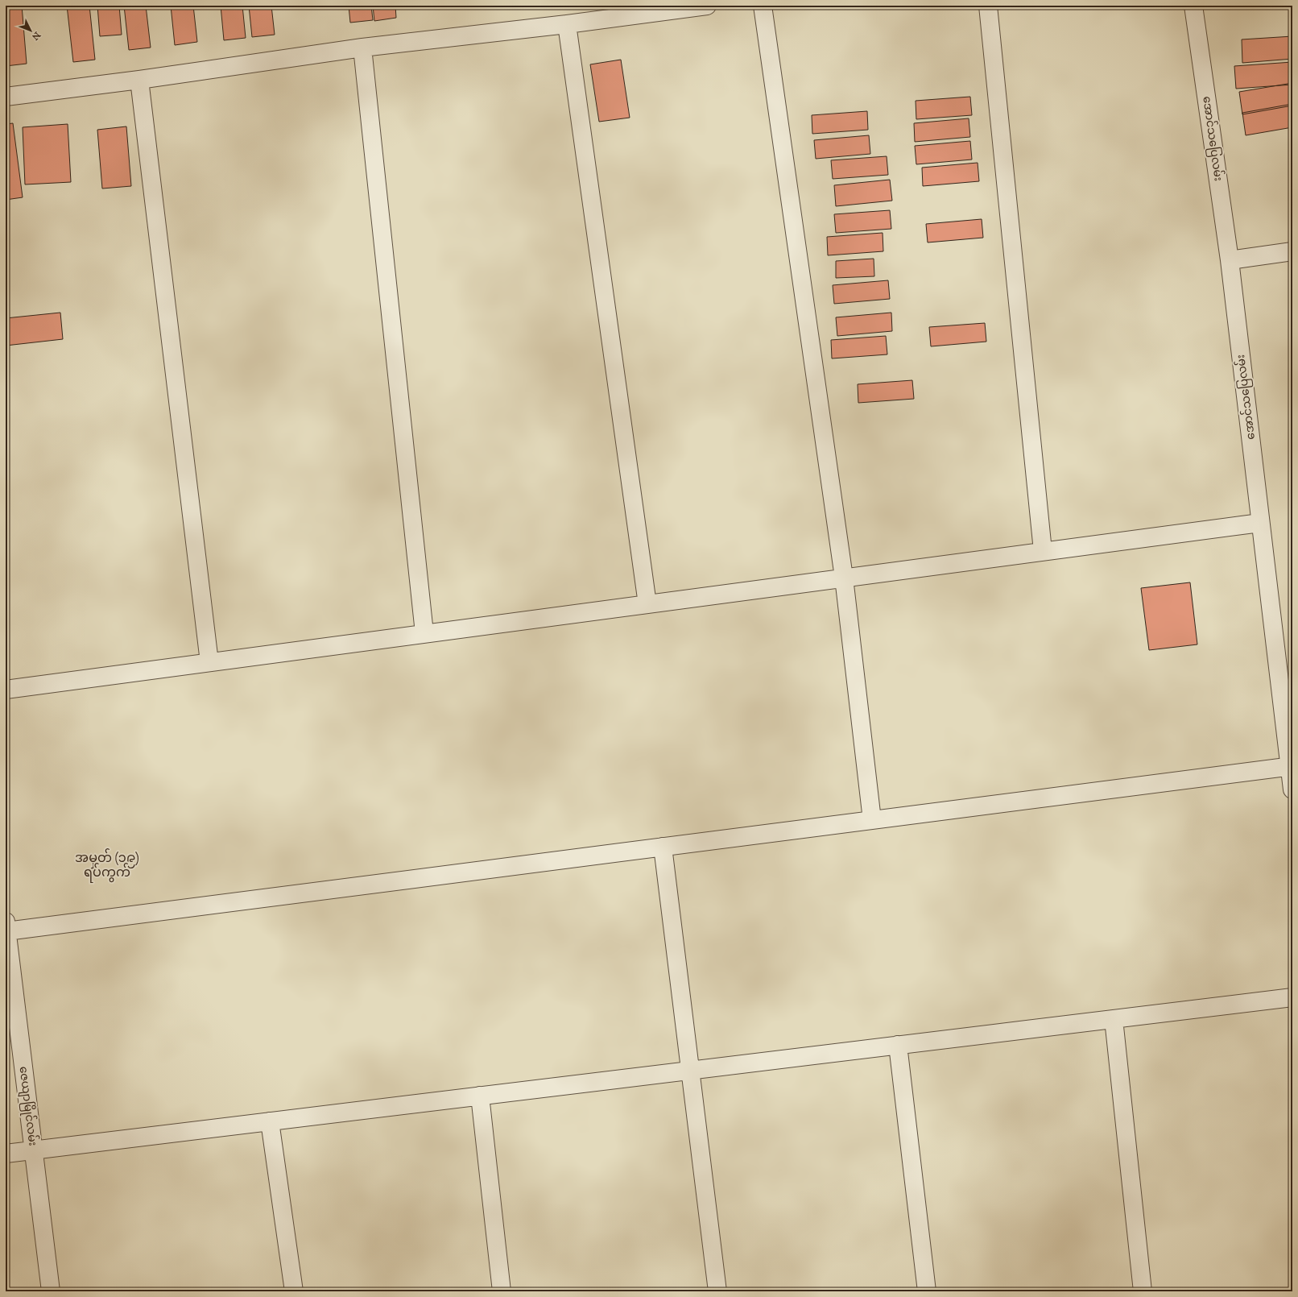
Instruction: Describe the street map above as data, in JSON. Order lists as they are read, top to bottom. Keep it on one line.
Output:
{"streets":{"street":["အောင်သပြေလမ်း","ဇေယျာမြိုင်လမ်း"]},"districts":["အမှတ် (၁၉) ရပ်ကွက်"],"north":"bottom right"}
